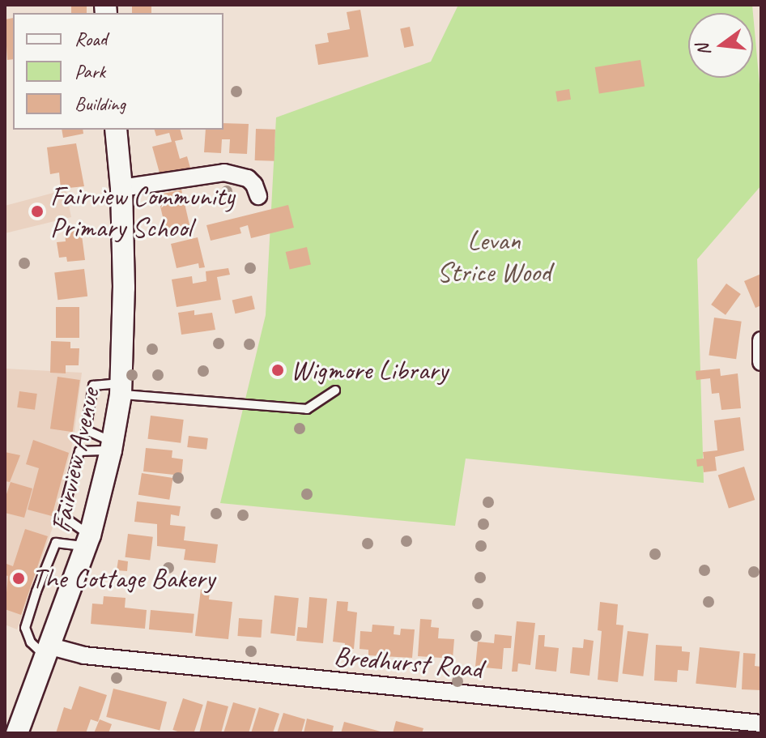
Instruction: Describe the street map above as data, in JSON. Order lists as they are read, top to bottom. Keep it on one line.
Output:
{"streets":{"street":["Fairview Avenue","Bredhurst Road"]},"crossings":[["Fairview Avenue","Bredhurst Road"]],"parks":["Levan Strice Wood"],"places":["Fairview Community Primary School","Wigmore Library","The Cottage Bakery"],"legend":["Road","Park","Building"],"north":"left"}
